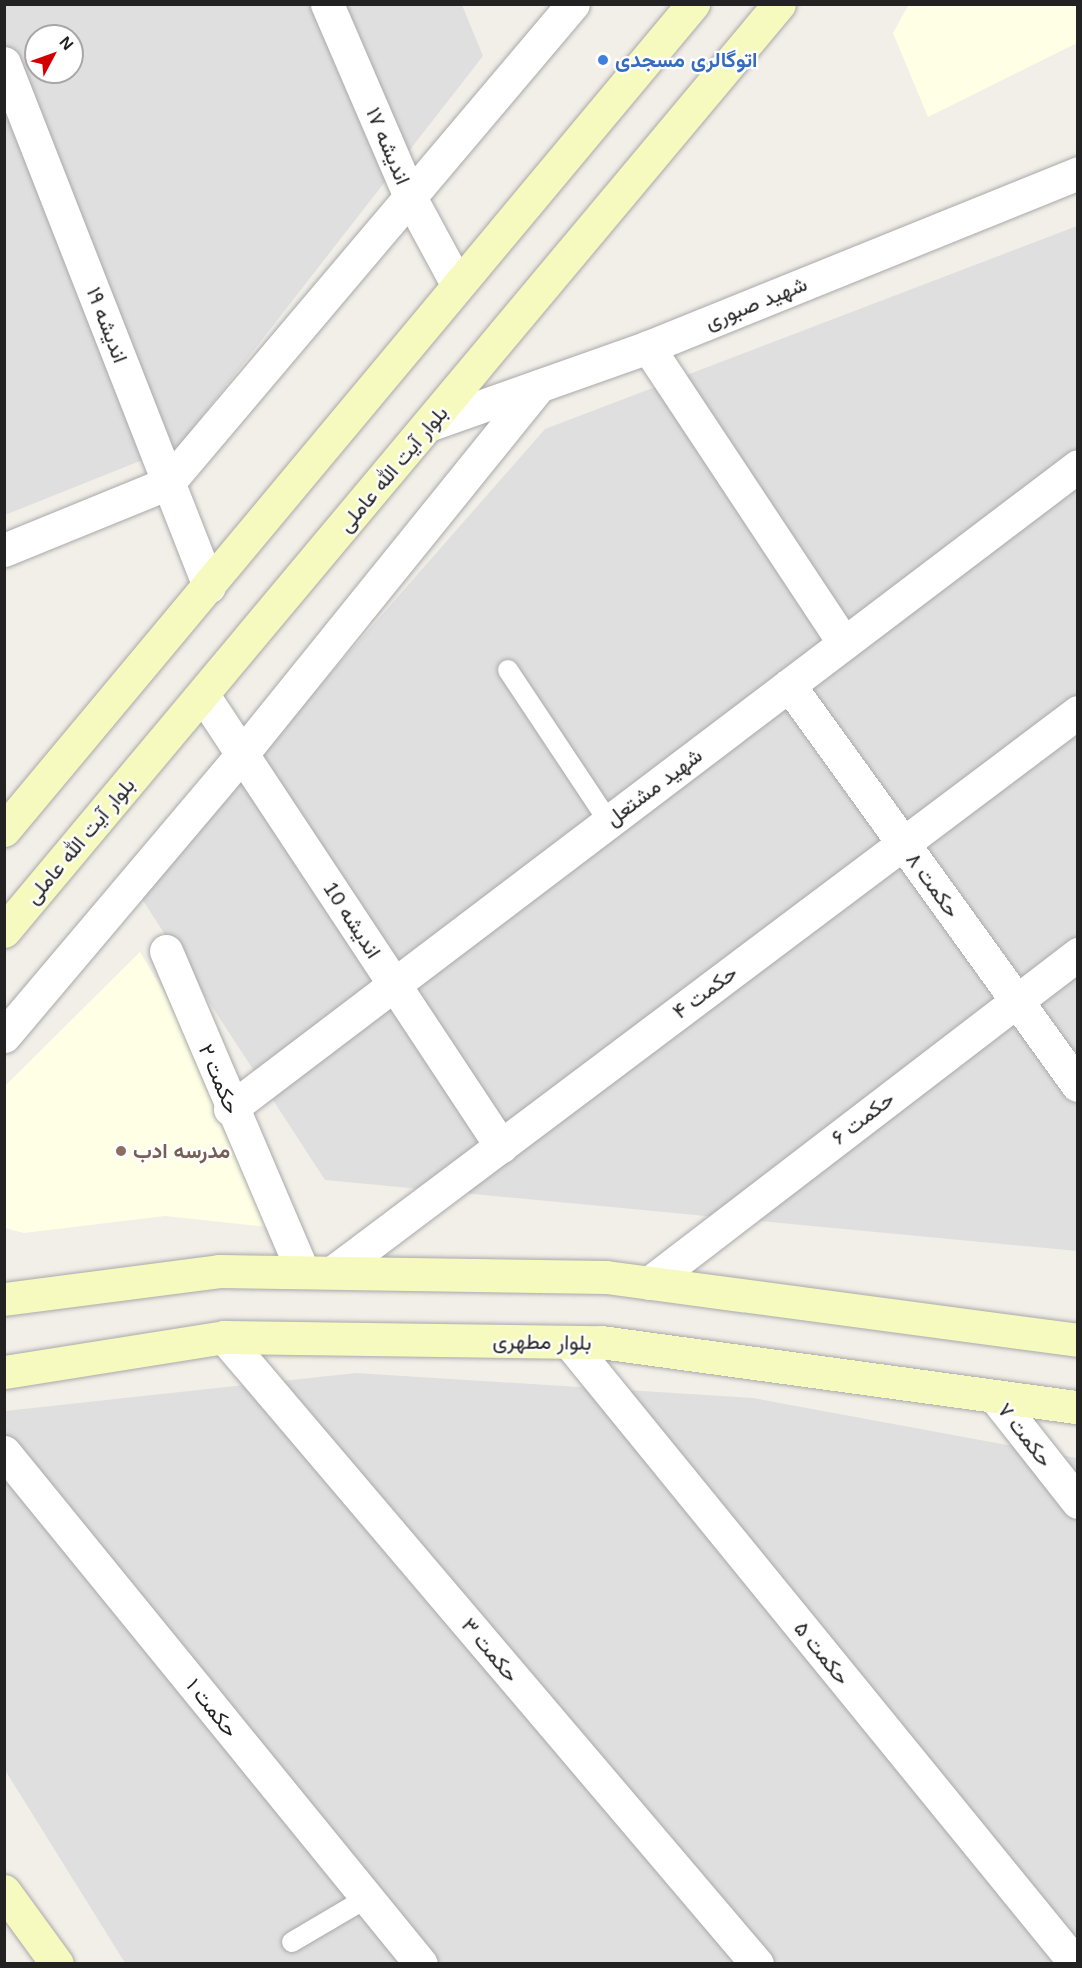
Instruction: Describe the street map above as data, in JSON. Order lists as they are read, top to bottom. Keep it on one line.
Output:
{"streets":{"main road":["بلوار آیت‌ الله عاملی","بلوار مطهری"],"street":["اندیشه ۱۷","شهید صبوری","اندیشه ۱۹","شهید مشتعل","حکمت ۸","اندیشه 10","حکمت ۴","حکمت ۲","حکمت ۶","حکمت ۷","حکمت ۳","حکمت ۵","حکمت ۱"]},"crossings":[["شهید صبوری","بلوار آیت‌ الله عاملی"],["بلوار آیت‌ الله عاملی","اندیشه 10"],["شهید مشتعل","حکمت ۸"],["شهید مشتعل","اندیشه 10"],["شهید مشتعل","حکمت ۲"],["حکمت ۸","حکمت ۴"],["حکمت ۸","حکمت ۶"],["اندیشه 10","حکمت ۴"],["حکمت ۴","حکمت ۲"],["بلوار مطهری","حکمت ۷"],["بلوار مطهری","حکمت ۳"],["بلوار مطهری","حکمت ۵"]],"places":["اتوگالری مسجدی","مدرسه ادب"],"north":"top right"}
